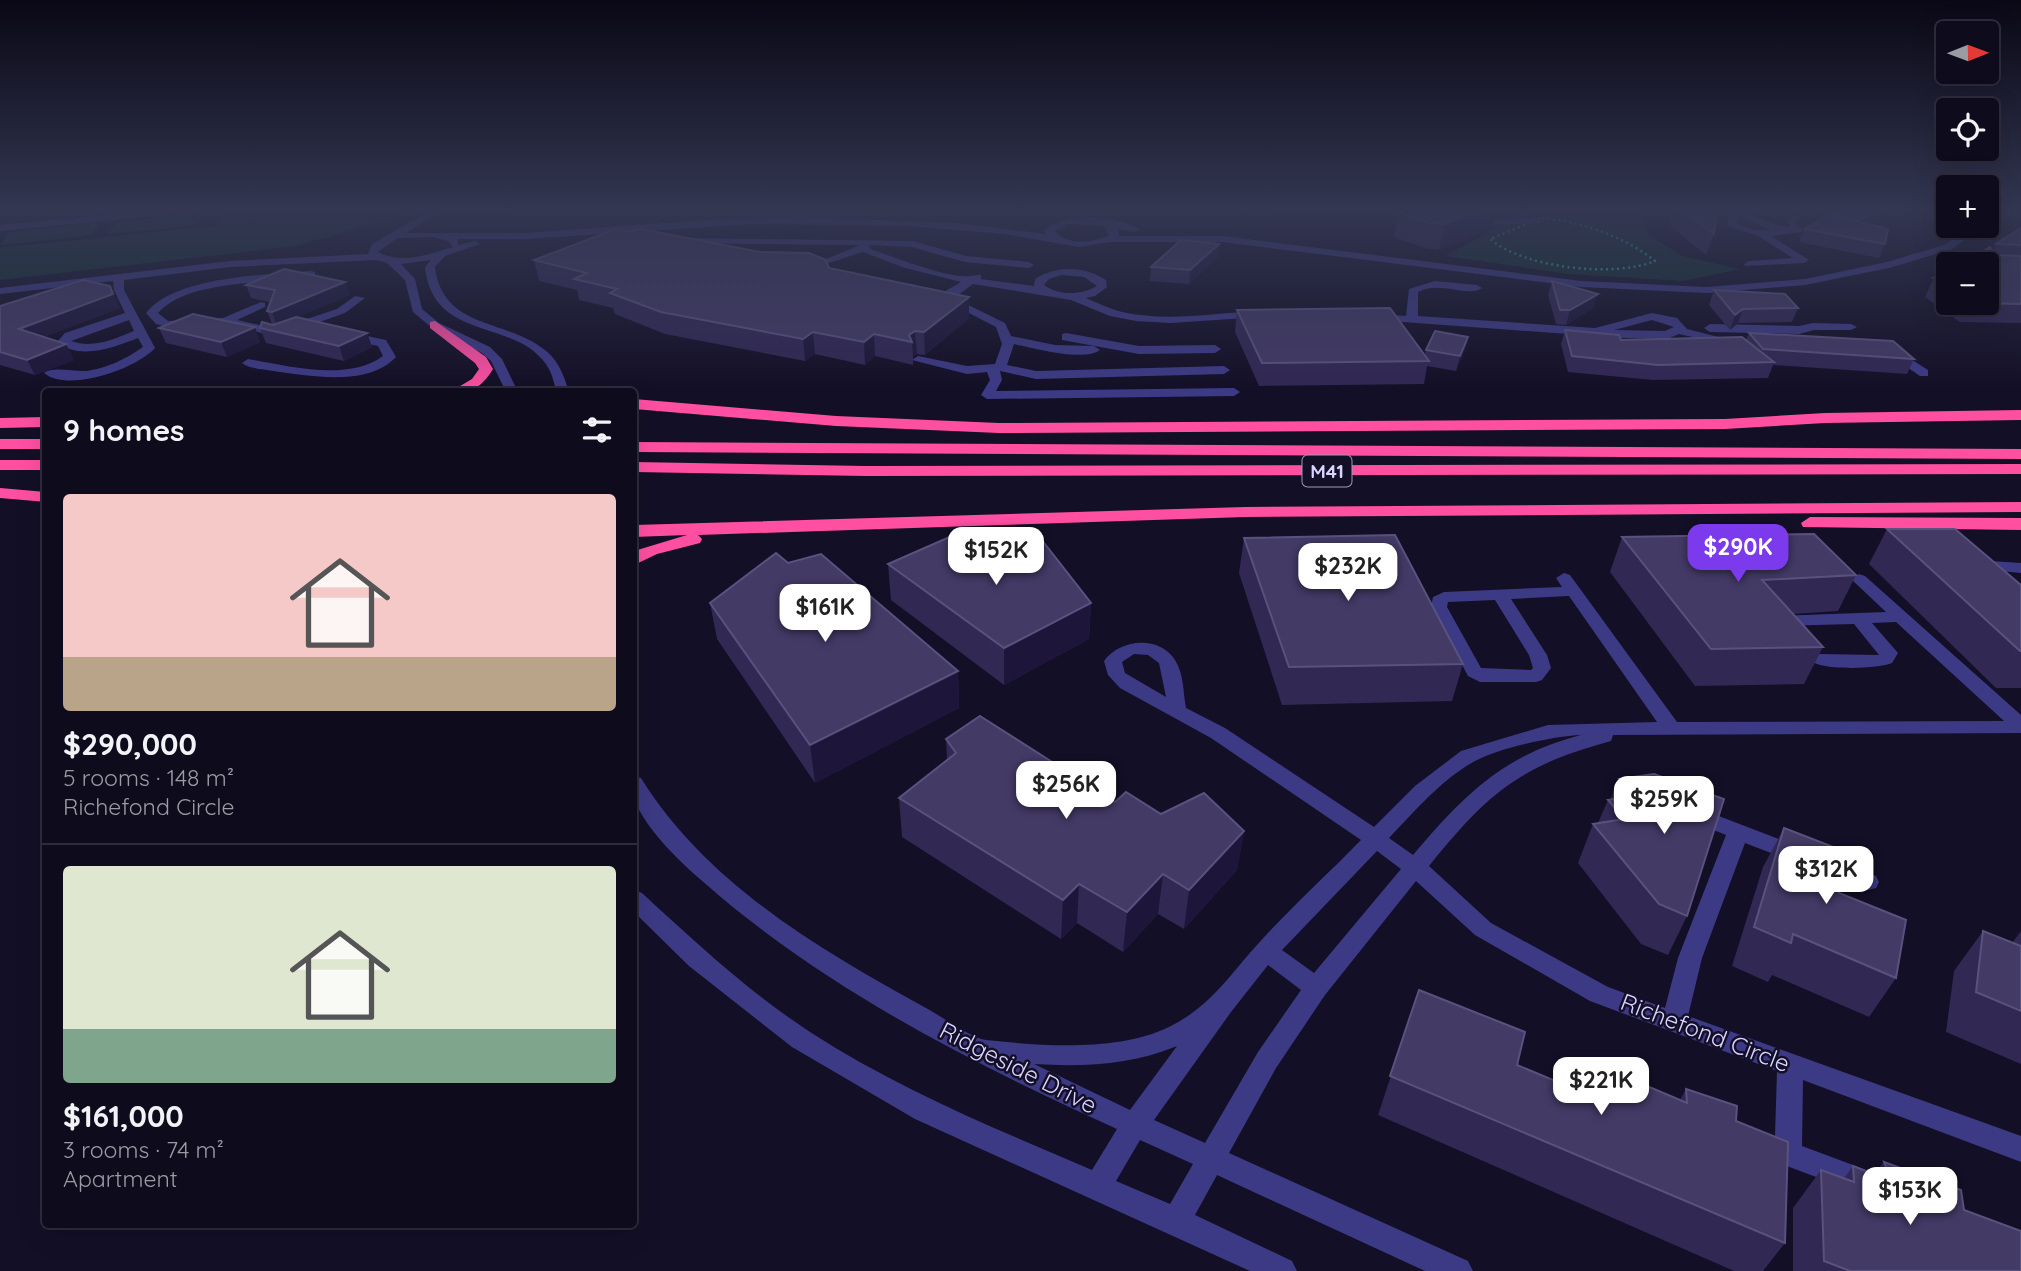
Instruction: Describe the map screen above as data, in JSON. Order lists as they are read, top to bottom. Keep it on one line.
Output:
{"streets":{"highway":["M41"],"street":["Richefond Circle","Ridgeside Drive"]},"north":"right","page":{"map_buttons":["+","−"],"heading":"9 homes","list":[{"name":"$290,000","note":"5 rooms · 148 m² · Richefond Circle"},{"name":"$161,000","note":"3 rooms · 74 m² · Apartment"}],"price":["$290K","$152K","$232K","$161K","$256K","$259K","$312K","$221K","$153K"]}}
